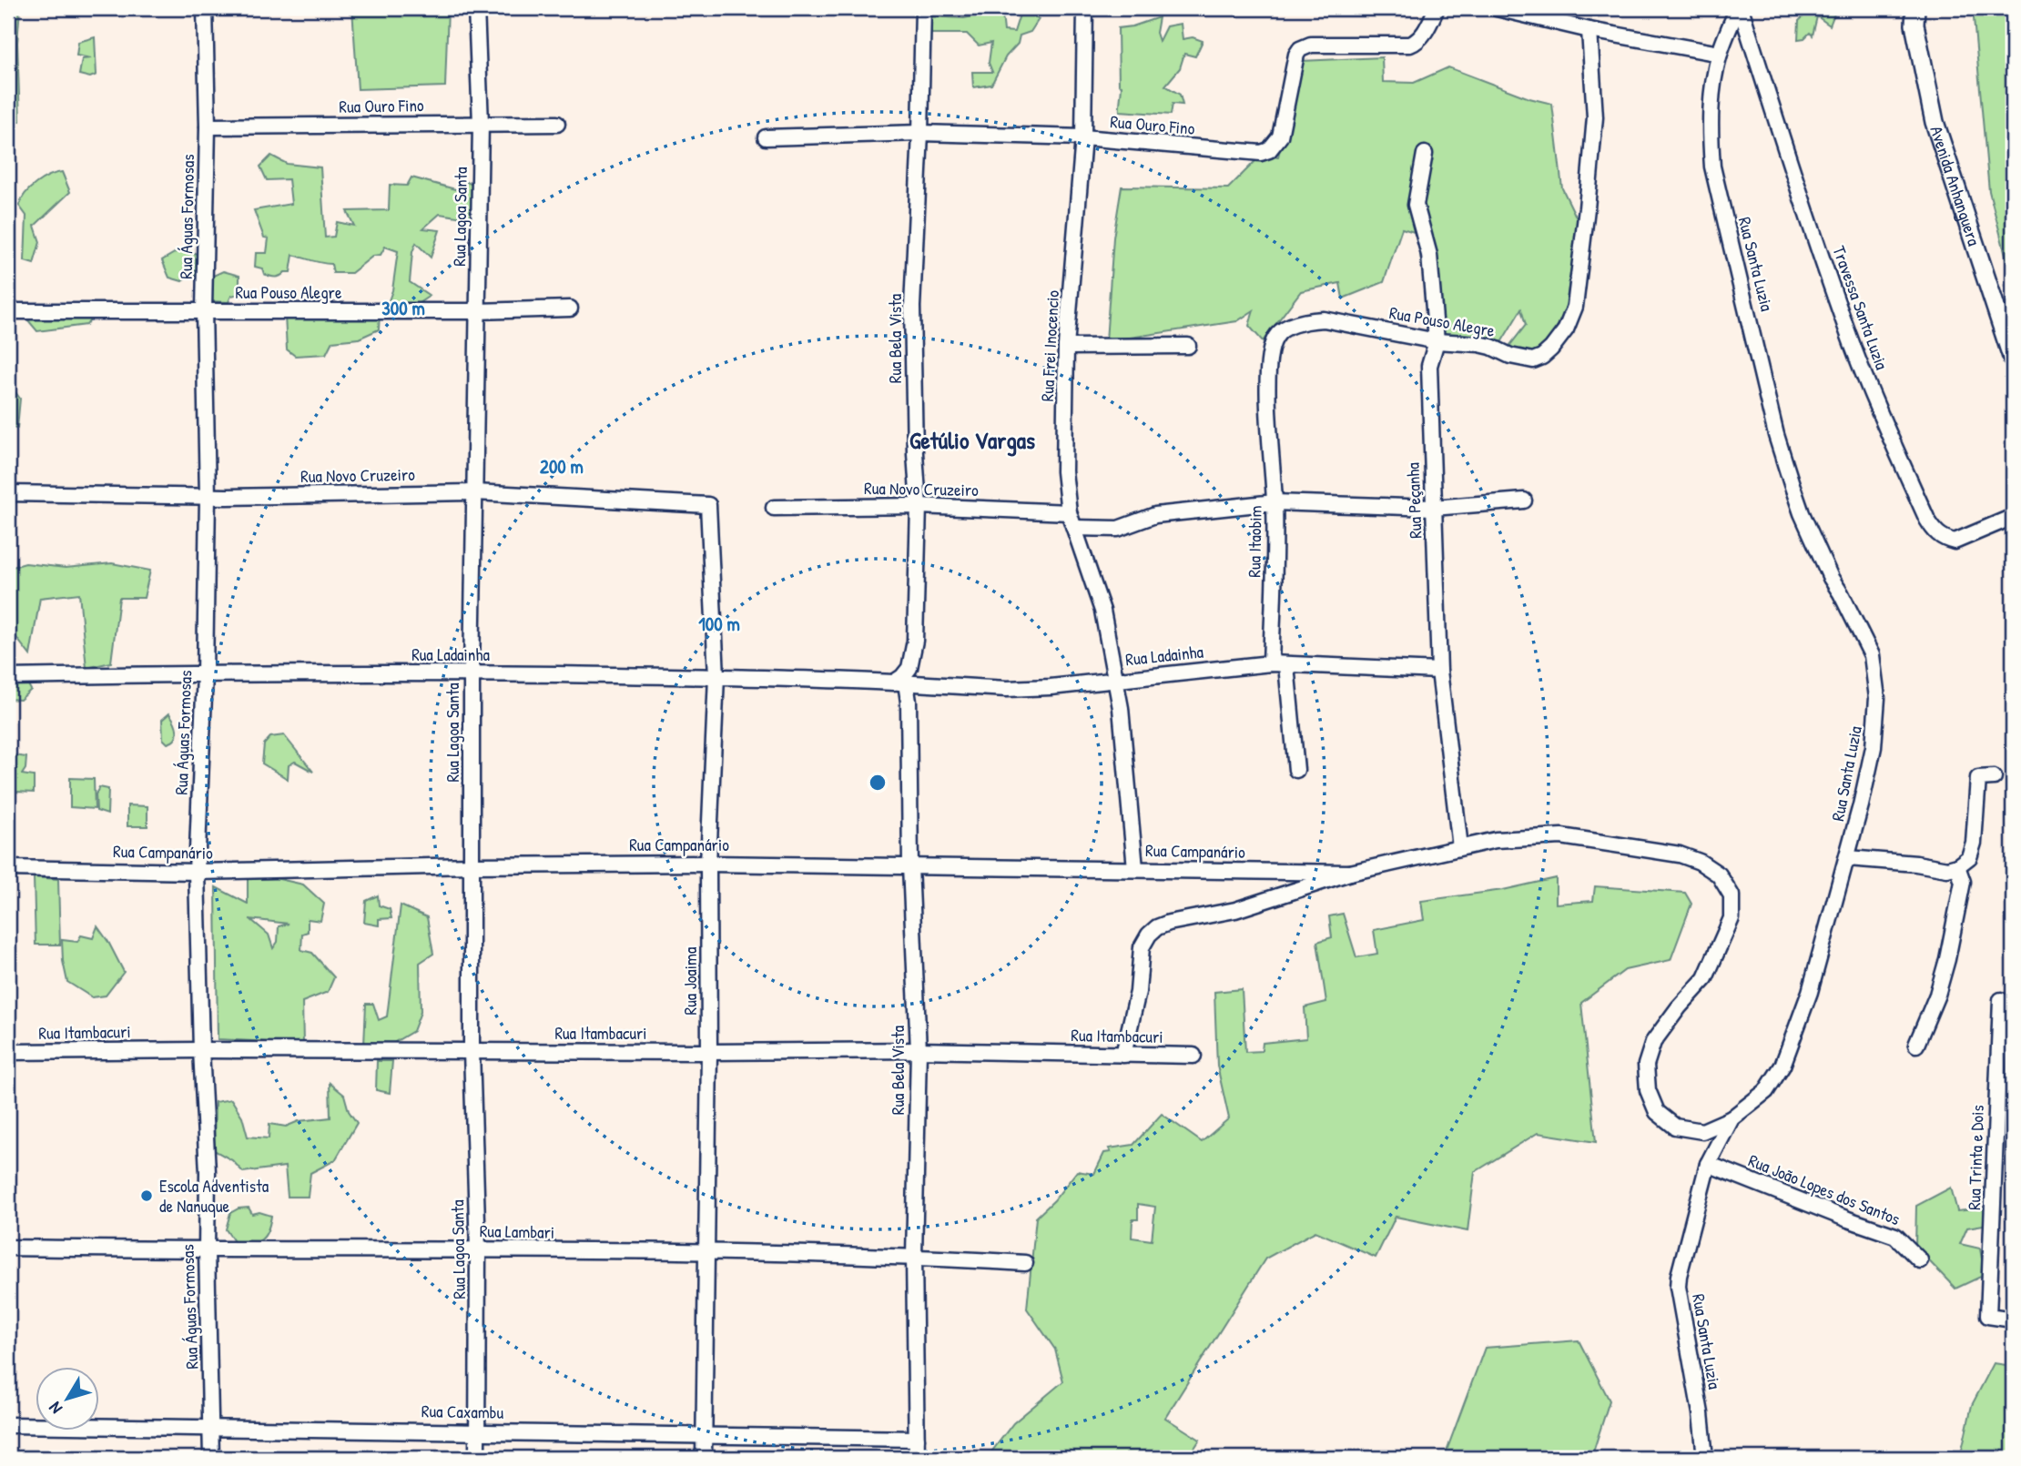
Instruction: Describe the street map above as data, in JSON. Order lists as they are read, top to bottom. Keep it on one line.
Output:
{"streets":{"street":["Rua Ouro Fino","Avenida Anhanguera","Rua Águas Formosas","Rua Lagoa Santa","Rua Santa Luzia","Rua Pouso Alegre","Travessa Santa Luzia","Rua Bela Vista","Rua Frei Inocencio","Rua Novo Cruzeiro","Rua Peçanha","Rua Itaobim","Rua Ladainha","Rua Campanário","Rua Joaima","Rua Itambacuri","Rua Trinta e Dois","Rua João Lopes dos Santos","Rua Lambari","Rua Caxambu"]},"crossings":[["Rua Ouro Fino","Rua Águas Formosas"],["Rua Ouro Fino","Rua Lagoa Santa"],["Rua Ouro Fino","Rua Bela Vista"],["Rua Ouro Fino","Rua Frei Inocencio"],["Rua Águas Formosas","Rua Pouso Alegre"],["Rua Águas Formosas","Rua Novo Cruzeiro"],["Rua Águas Formosas","Rua Ladainha"],["Rua Águas Formosas","Rua Campanário"],["Rua Águas Formosas","Rua Itambacuri"],["Rua Águas Formosas","Rua Lambari"],["Rua Águas Formosas","Rua Caxambu"],["Rua Lagoa Santa","Rua Pouso Alegre"],["Rua Lagoa Santa","Rua Novo Cruzeiro"],["Rua Lagoa Santa","Rua Ladainha"],["Rua Lagoa Santa","Rua Campanário"],["Rua Lagoa Santa","Rua Itambacuri"],["Rua Lagoa Santa","Rua Lambari"],["Rua Lagoa Santa","Rua Caxambu"],["Rua Santa Luzia","Travessa Santa Luzia"],["Rua Santa Luzia","Rua Campanário"],["Rua Santa Luzia","Rua João Lopes dos Santos"],["Rua Pouso Alegre","Rua Peçanha"],["Rua Pouso Alegre","Rua Itaobim"],["Rua Bela Vista","Rua Novo Cruzeiro"],["Rua Bela Vista","Rua Ladainha"],["Rua Bela Vista","Rua Campanário"],["Rua Bela Vista","Rua Itambacuri"],["Rua Bela Vista","Rua Lambari"],["Rua Bela Vista","Rua Caxambu"],["Rua Frei Inocencio","Rua Novo Cruzeiro"],["Rua Frei Inocencio","Rua Ladainha"],["Rua Frei Inocencio","Rua Campanário"],["Rua Novo Cruzeiro","Rua Joaima"],["Rua Peçanha","Rua Ladainha"],["Rua Peçanha","Rua Campanário"],["Rua Itaobim","Rua Ladainha"],["Rua Ladainha","Rua Joaima"],["Rua Campanário","Rua Joaima"],["Rua Campanário","Rua Itambacuri"],["Rua Joaima","Rua Itambacuri"],["Rua Joaima","Rua Lambari"],["Rua Joaima","Rua Caxambu"]],"districts":["Getúlio Vargas"],"places":["Escola Adventista de Nanuque"],"north":"bottom left","rings":["300 m","200 m","100 m"]}
